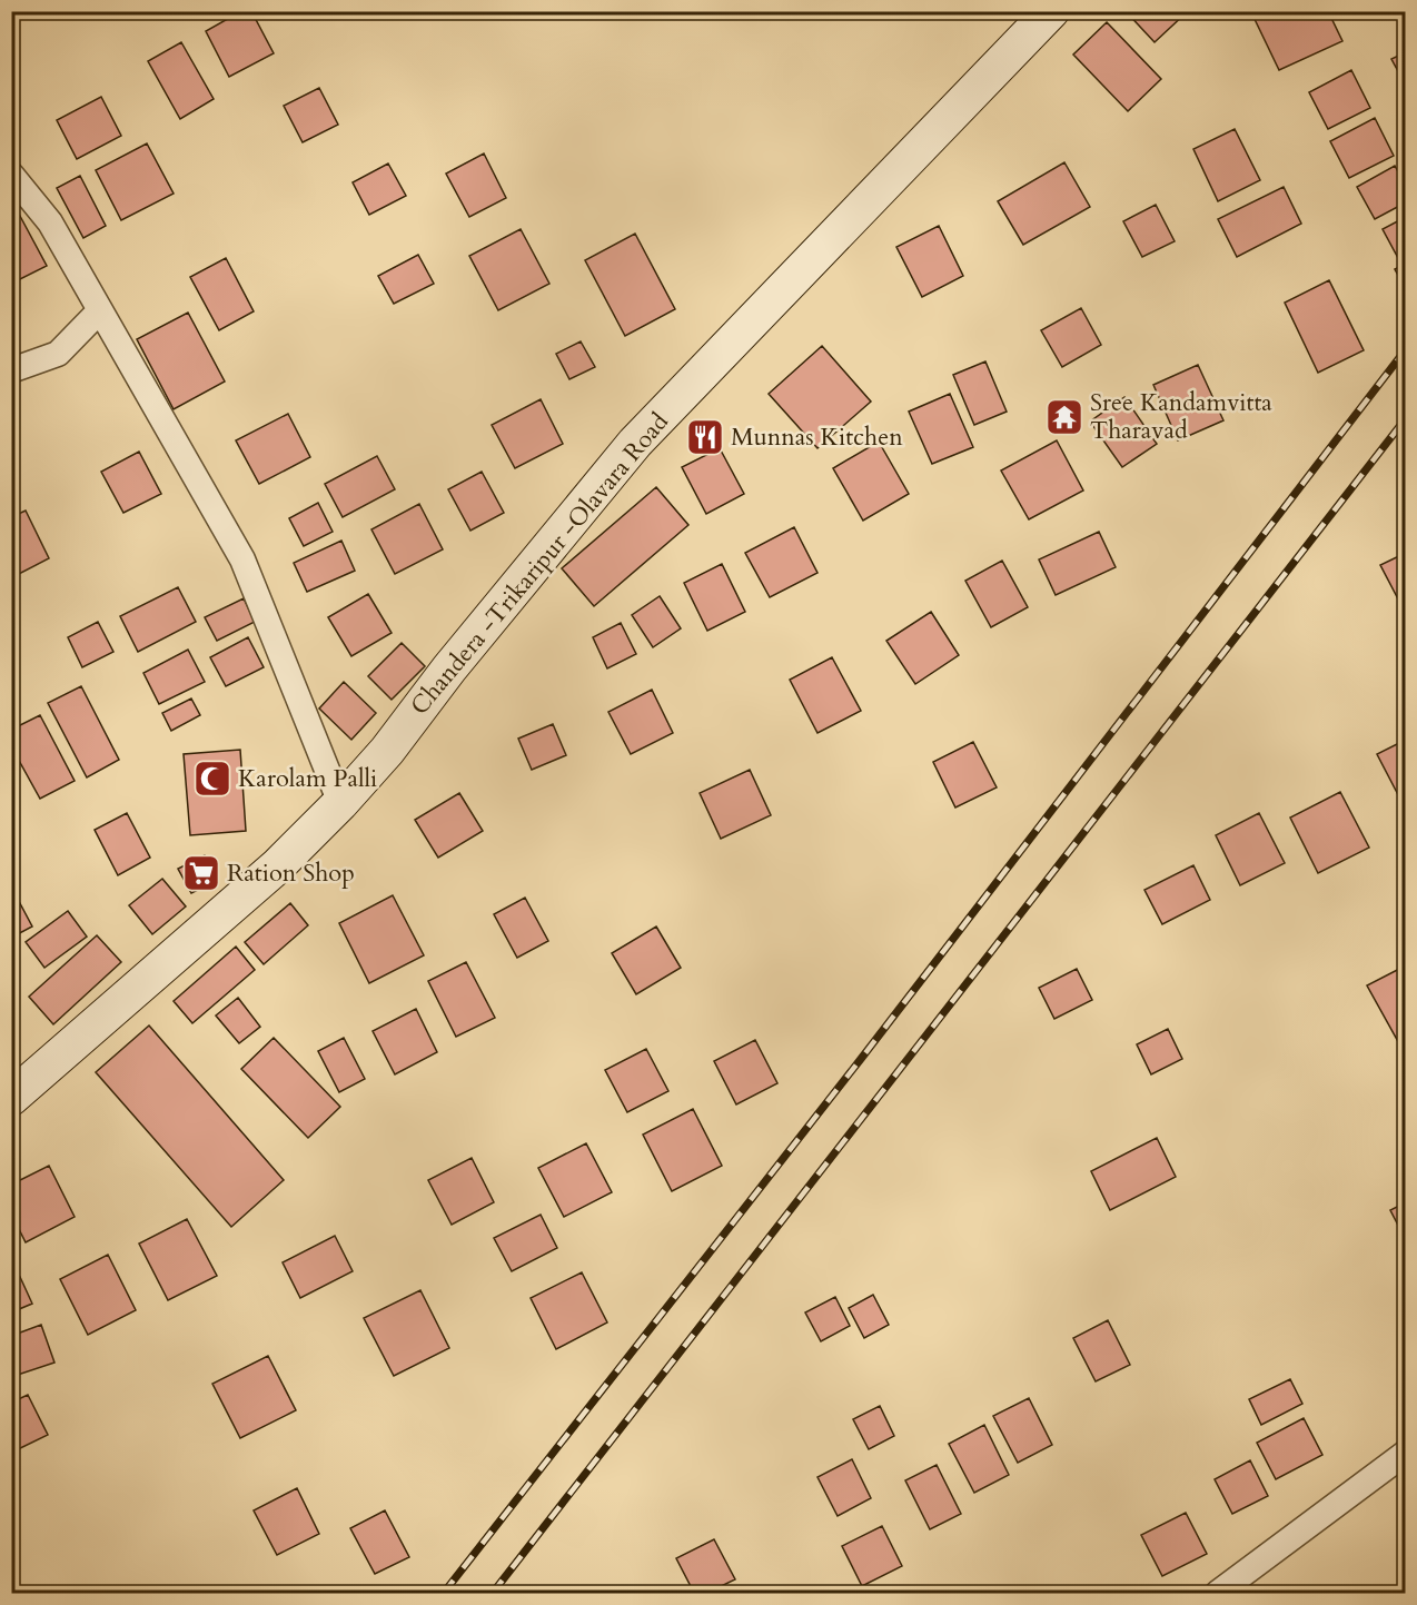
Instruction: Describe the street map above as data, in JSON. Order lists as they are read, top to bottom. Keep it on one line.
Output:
{"streets":{"main road":["Chandera -Trikaripur -Olavara Road"]},"places":{"temple":["Sree Kandamvitta Tharavad"],"restaurant":["Munnas Kitchen"],"mosque":["Karolam Palli"],"supermarket":["Ration Shop"]}}
